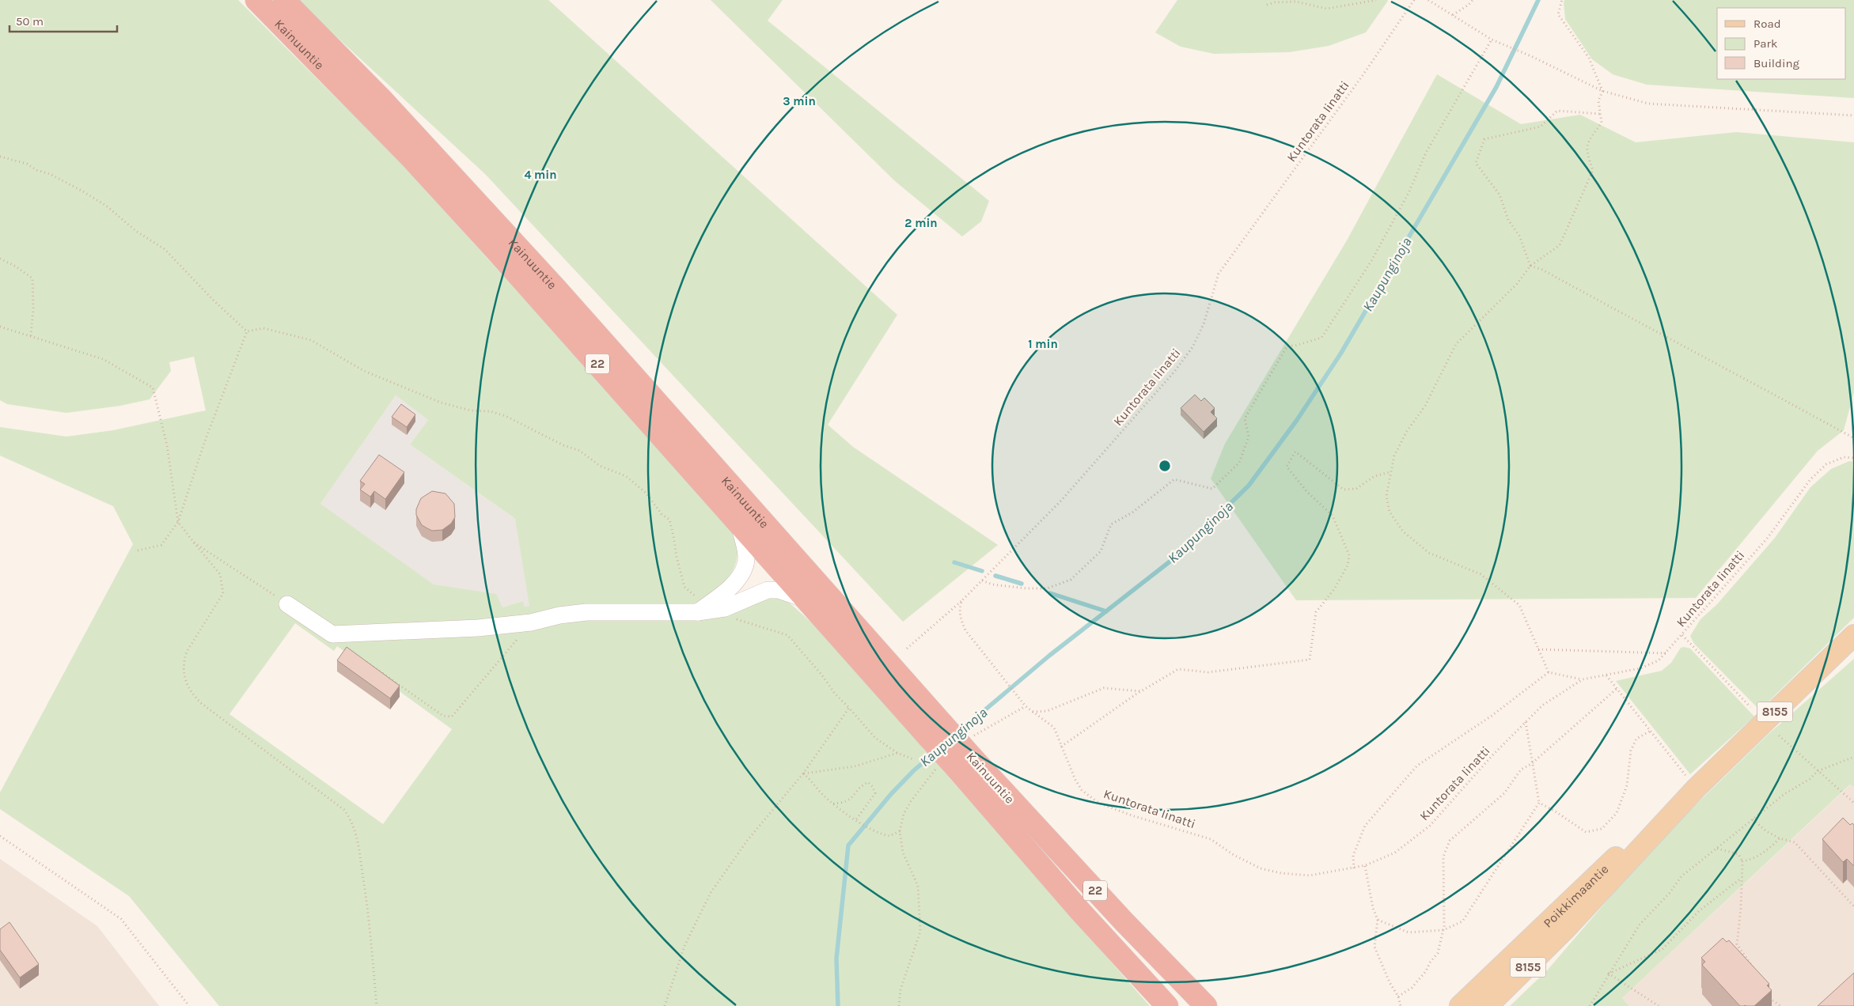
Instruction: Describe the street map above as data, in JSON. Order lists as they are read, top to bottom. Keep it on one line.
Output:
{"streets":{"highway":["Kainuuntie","22"],"main road":["8155","Poikkimaantie"],"path":["Kuntorata Iinatti"]},"water":["Kaupunginoja"],"legend":["Road","Park","Building"],"scale_bar":"50 m","rings":["3 min","4 min","2 min","1 min"]}
